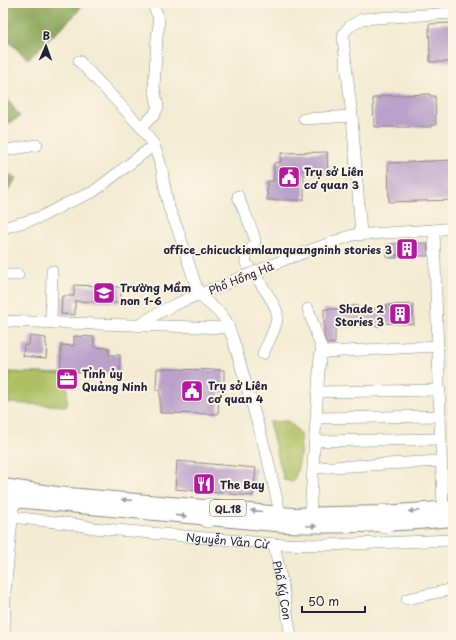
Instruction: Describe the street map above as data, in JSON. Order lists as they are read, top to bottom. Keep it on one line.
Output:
{"streets":{"main road":["QL.18","Nguyễn Văn Cừ"],"street":["Phố Hồng Hà","Phố Ký Con"]},"crossings":[["Nguyễn Văn Cừ","Phố Ký Con"]],"places":{"public building":["Trụ sở Liên cơ quan 3","Trụ sở Liên cơ quan 4"],"building":["office_chicuckiemlamquangninh stories 3","Shade 2 Stories 3"],"school or university":["Trường Mầm non 1-6"],"office":["Tỉnh ủy Quảng Ninh"],"restaurant":["The Bay"]},"scale_bar":"50 m","north":"top"}
